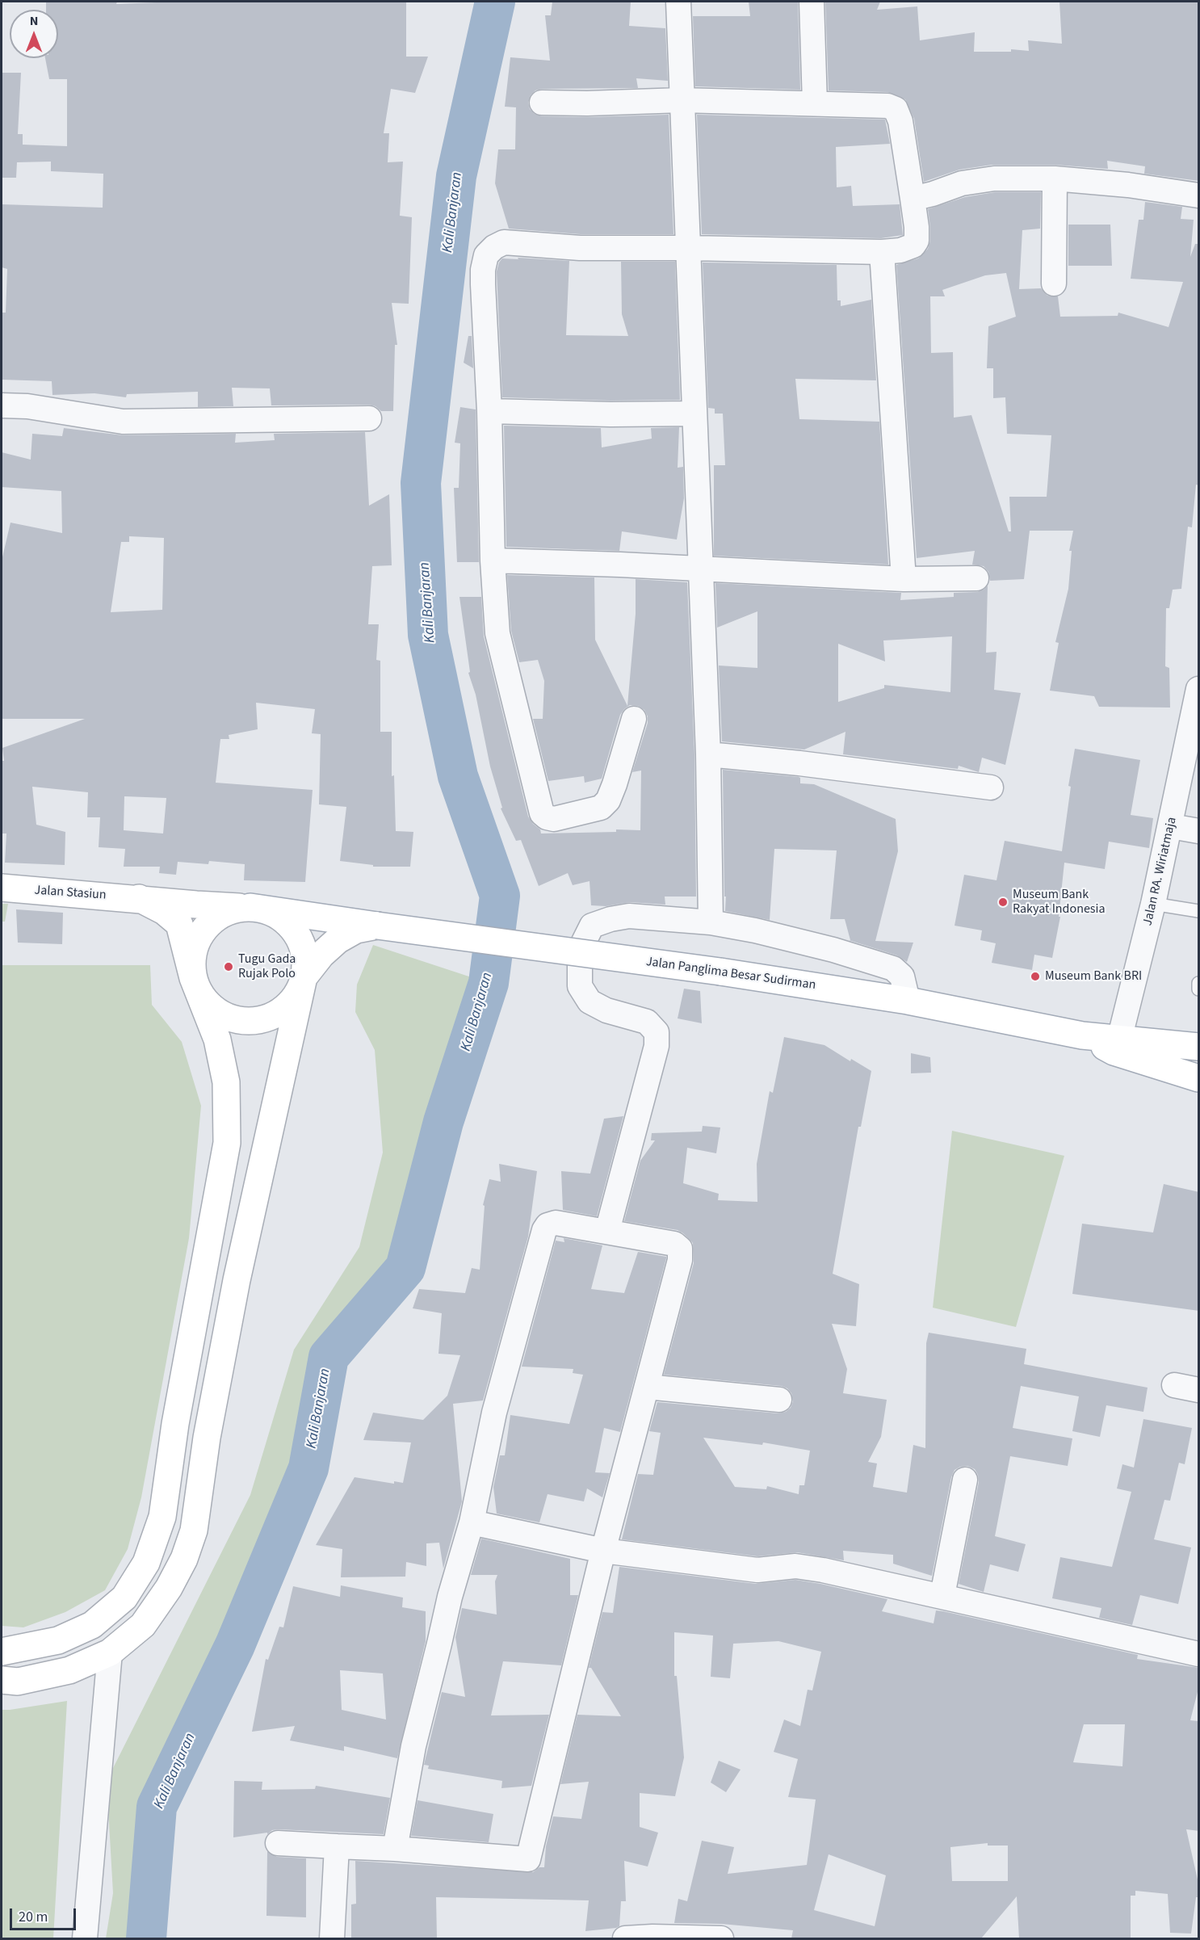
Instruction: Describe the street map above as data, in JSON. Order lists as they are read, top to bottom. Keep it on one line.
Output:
{"streets":{"main road":["Jalan Stasiun","Jalan Panglima Besar Sudirman"],"street":["Jalan RA. Wiriatmaja"]},"crossings":[["Jalan RA. Wiriatmaja","Jalan Panglima Besar Sudirman"],["Jalan Stasiun","Jalan Panglima Besar Sudirman"]],"water":["Kali Banjaran"],"places":["Museum Bank Rakyat Indonesia","Tugu Gada Rujak Polo","Museum Bank BRI"],"scale_bar":"20 m","north":"top"}
